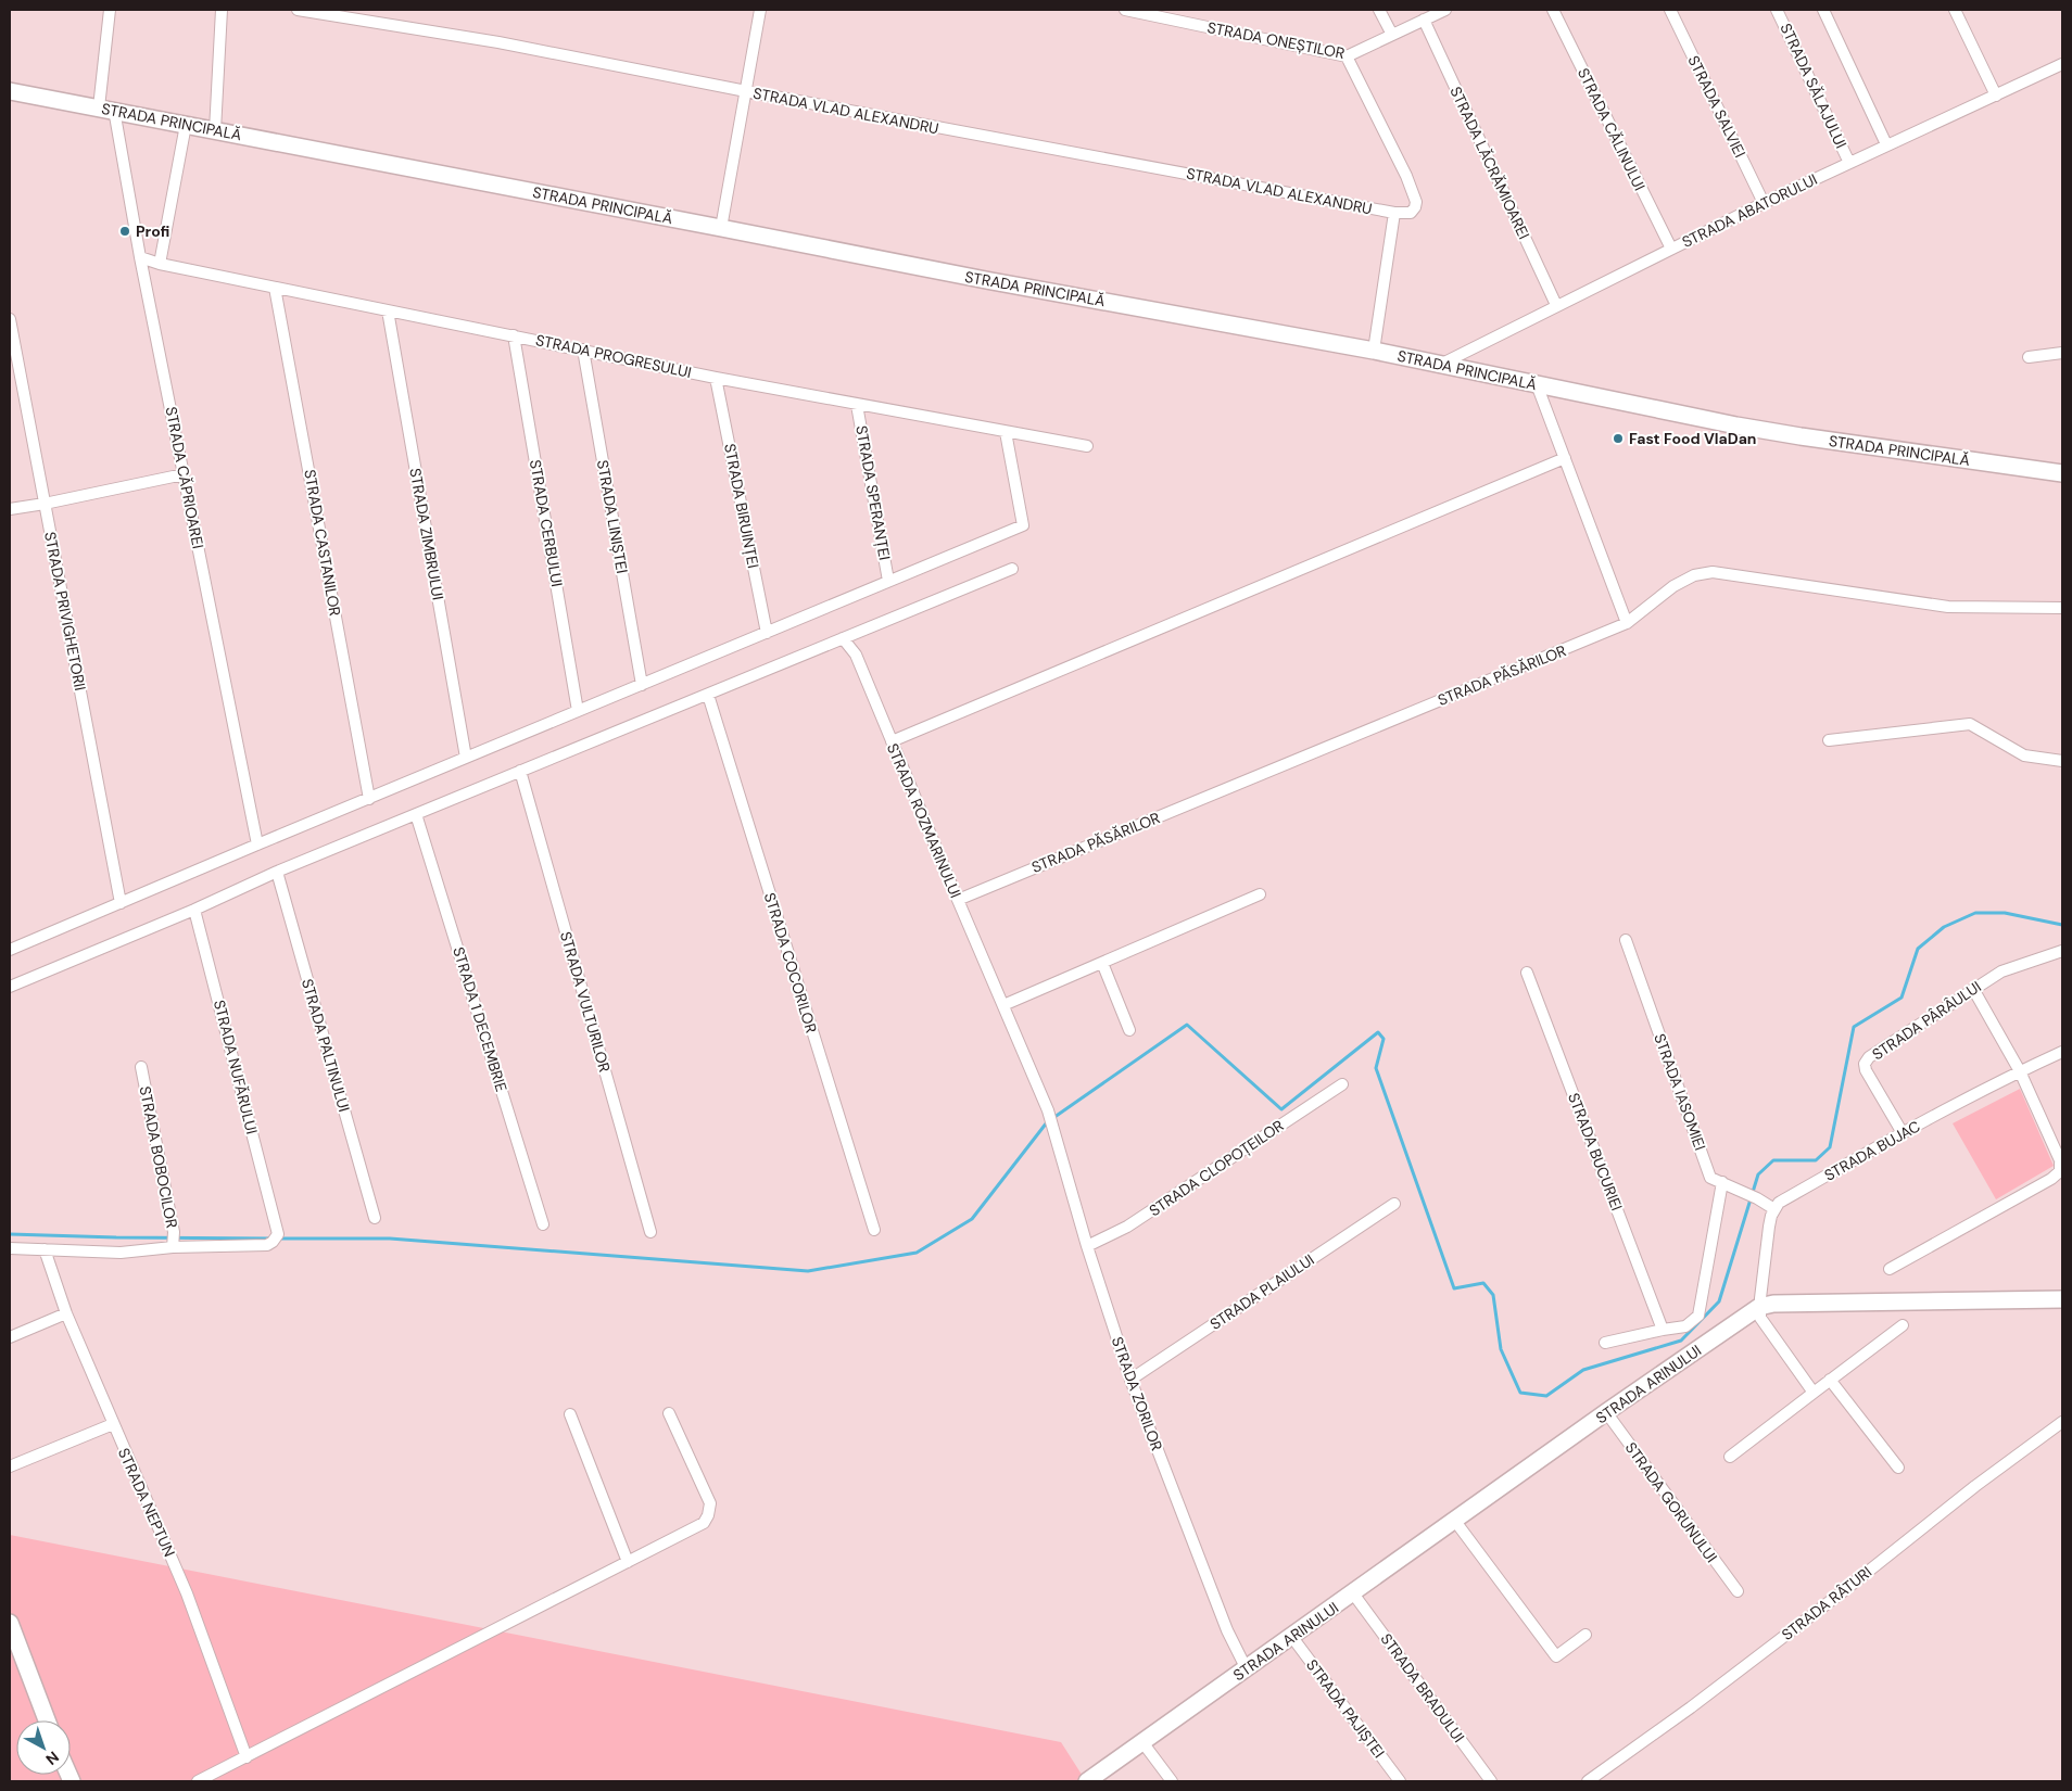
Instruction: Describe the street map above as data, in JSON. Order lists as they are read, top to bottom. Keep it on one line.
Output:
{"streets":{"main road":["STRADA PRINCIPALĂ","STRADA ARINULUI"],"street":["STRADA ONEȘTILOR","STRADA SĂLAJULUI","STRADA SALVIEI","STRADA VLAD ALEXANDRU","STRADA CĂLINULUI","STRADA LĂCRĂMIOAREI","STRADA ABATORULUI","STRADA PROGRESULUI","STRADA CĂPRIOAREI","STRADA SPERANȚEI","STRADA BIRUINȚEI","STRADA LINIȘTEI","STRADA CERBULUI","STRADA ZIMBRULUI","STRADA CASTANILOR","STRADA PRIVIGHETORII","STRADA PĂSĂRILOR","STRADA ROZMARINULUI","STRADA COCORILOR","STRADA VULTURILOR","STRADA 1 DECEMBRIE","STRADA PÂRÂULUI","STRADA PALTINULUI","STRADA NUFĂRULUI","STRADA IASOMIEI","STRADA BUJAC","STRADA BUCURIEI","STRADA BOBOCILOR","STRADA CLOPOȚEILOR","STRADA PLAIULUI","STRADA ZORILOR","STRADA NEPTUN","STRADA GORUNULUI","STRADA RÂTURI","STRADA BRADULUI","STRADA PAJIȘTEI"]},"crossings":[["STRADA ONEȘTILOR","STRADA LĂCRĂMIOAREI"],["STRADA SĂLAJULUI","STRADA ABATORULUI"],["STRADA SALVIEI","STRADA ABATORULUI"],["STRADA PRINCIPALĂ","STRADA ABATORULUI"],["STRADA PRINCIPALĂ","STRADA CĂPRIOAREI"],["STRADA CĂLINULUI","STRADA ABATORULUI"],["STRADA LĂCRĂMIOAREI","STRADA ABATORULUI"],["STRADA PROGRESULUI","STRADA CĂPRIOAREI"],["STRADA PROGRESULUI","STRADA SPERANȚEI"],["STRADA PROGRESULUI","STRADA BIRUINȚEI"],["STRADA PROGRESULUI","STRADA LINIȘTEI"],["STRADA PROGRESULUI","STRADA CERBULUI"],["STRADA PROGRESULUI","STRADA ZIMBRULUI"],["STRADA PROGRESULUI","STRADA CASTANILOR"],["STRADA PĂSĂRILOR","STRADA ROZMARINULUI"],["STRADA ROZMARINULUI","STRADA ZORILOR"],["STRADA PÂRÂULUI","STRADA BUJAC"],["STRADA NUFĂRULUI","STRADA BOBOCILOR"],["STRADA IASOMIEI","STRADA BUJAC"],["STRADA CLOPOȚEILOR","STRADA ZORILOR"],["STRADA PLAIULUI","STRADA ZORILOR"],["STRADA ARINULUI","STRADA ZORILOR"],["STRADA ARINULUI","STRADA GORUNULUI"],["STRADA ARINULUI","STRADA BRADULUI"],["STRADA ARINULUI","STRADA PAJIȘTEI"]],"places":["Profi","Fast Food VlaDan"],"north":"bottom right"}
